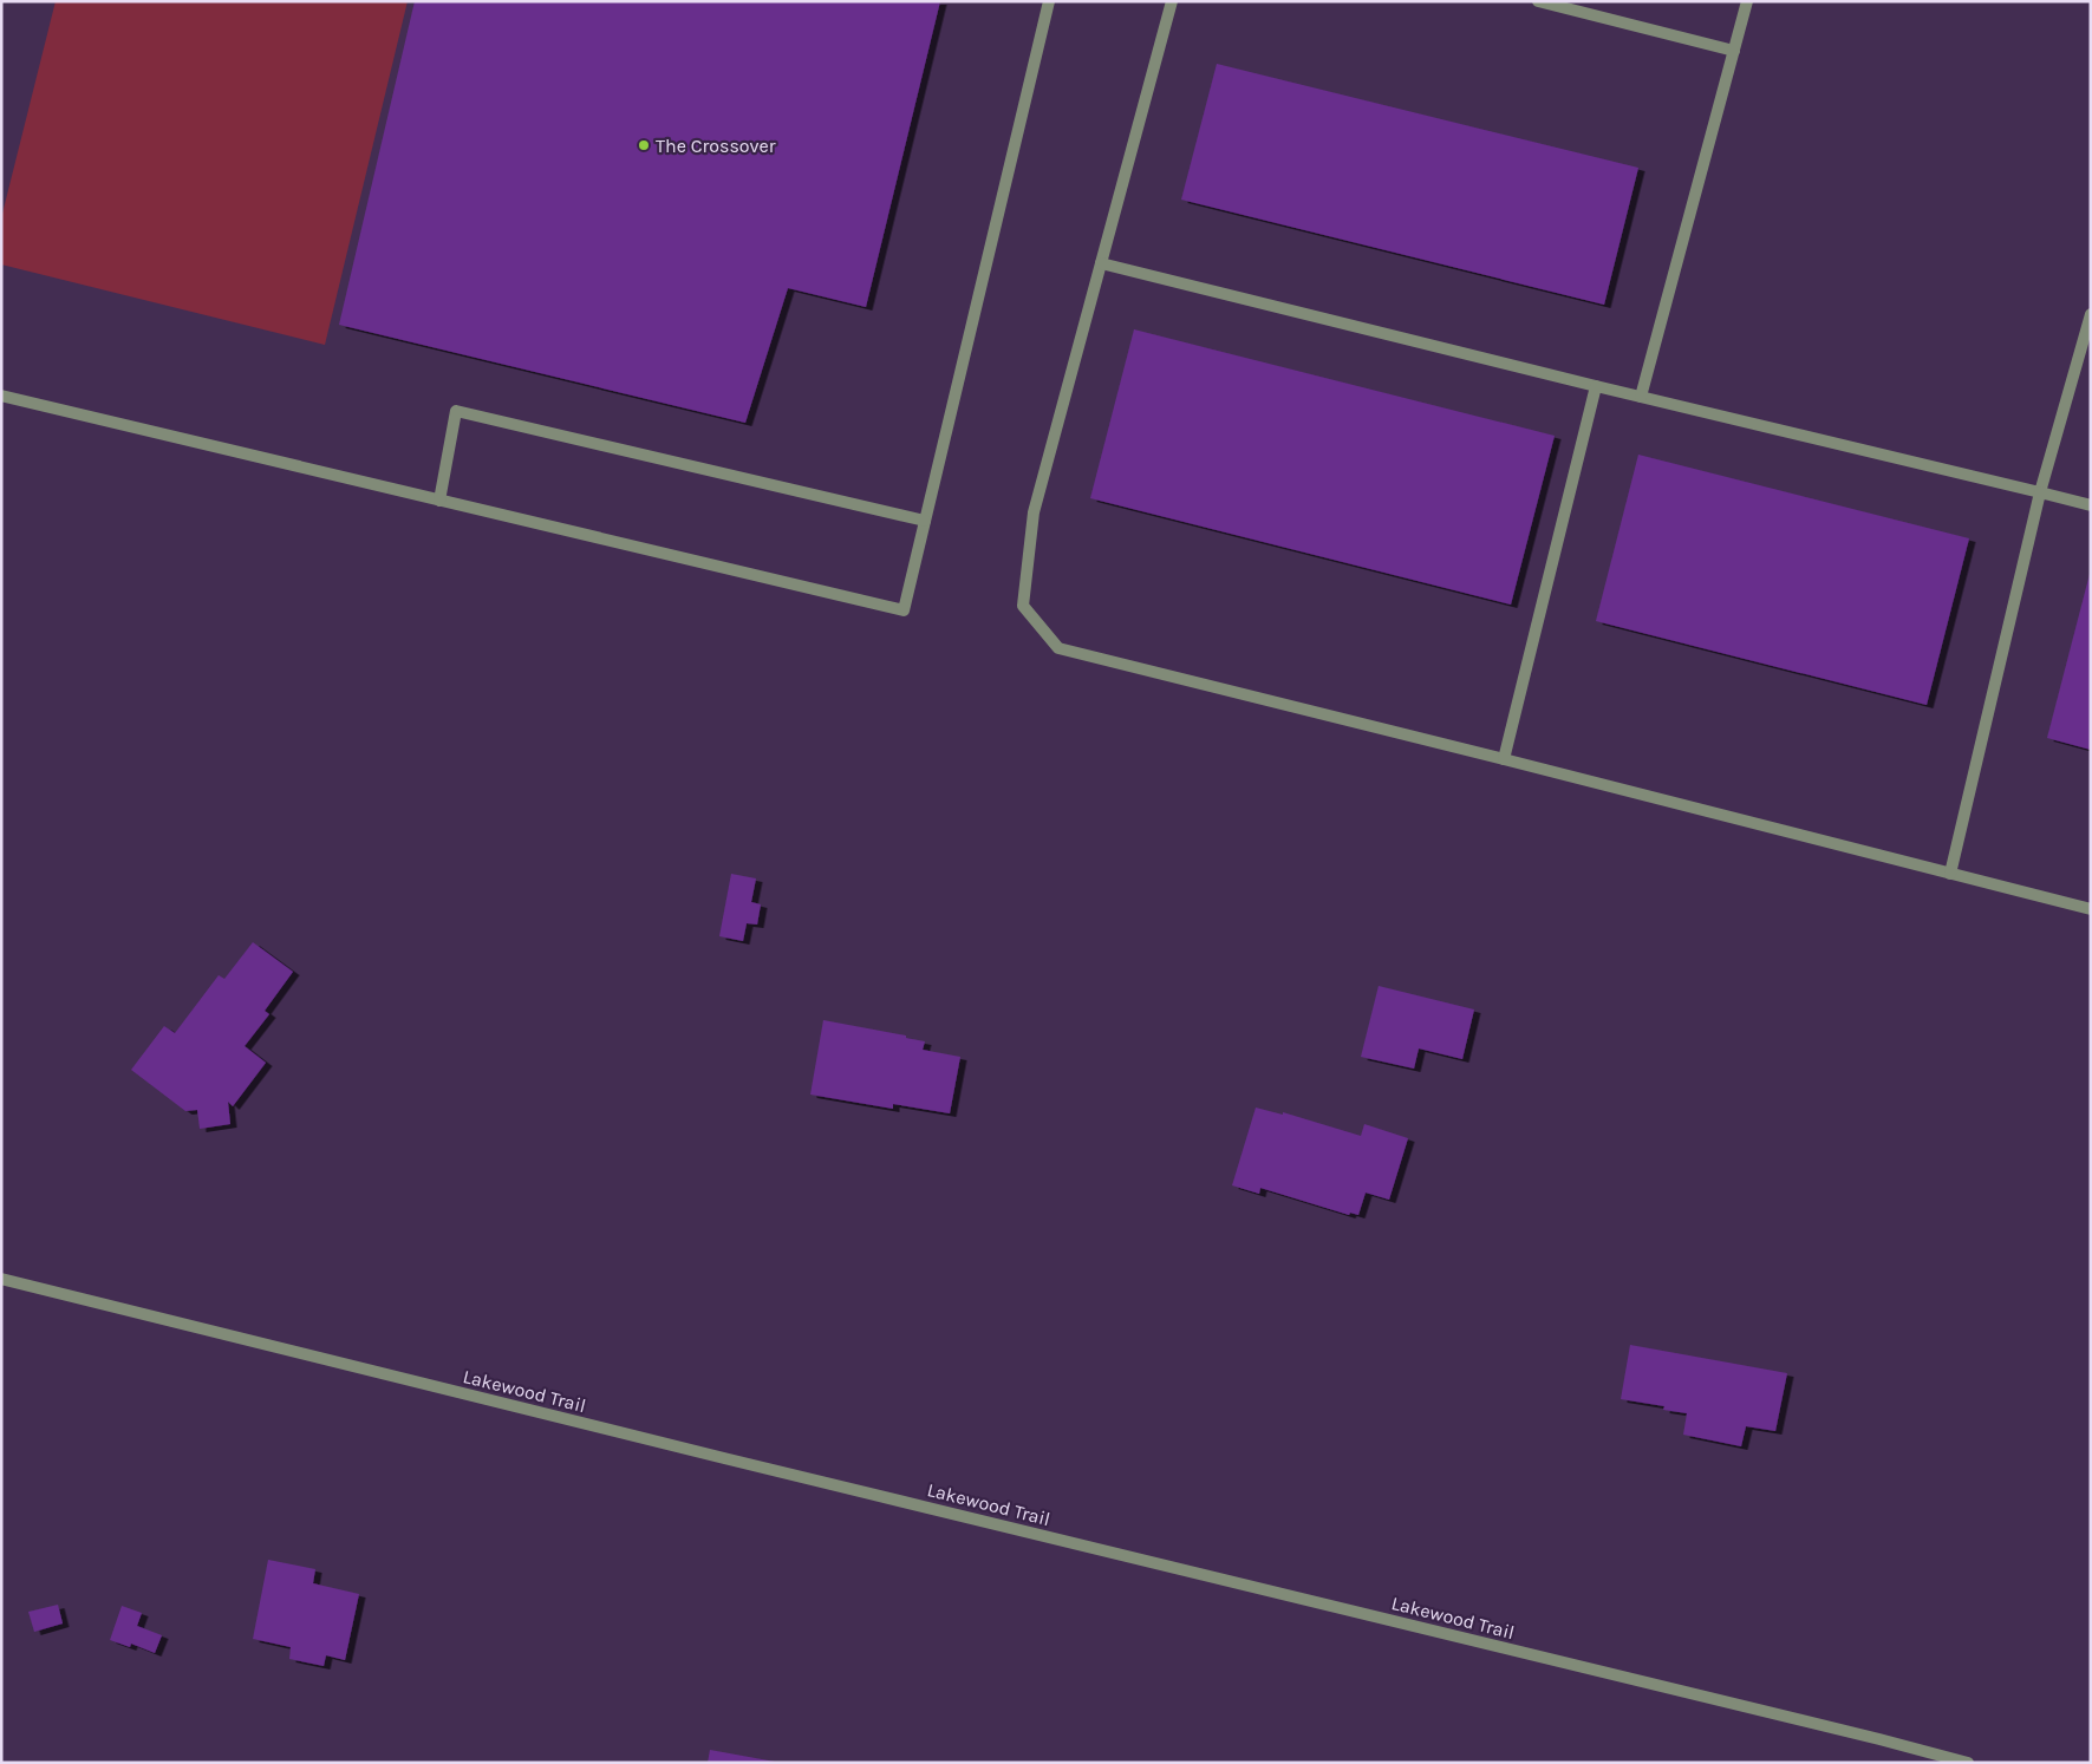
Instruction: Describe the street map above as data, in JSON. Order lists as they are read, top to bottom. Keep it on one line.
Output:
{"streets":{"street":["Lakewood Trail"]},"places":["The Crossover"]}
